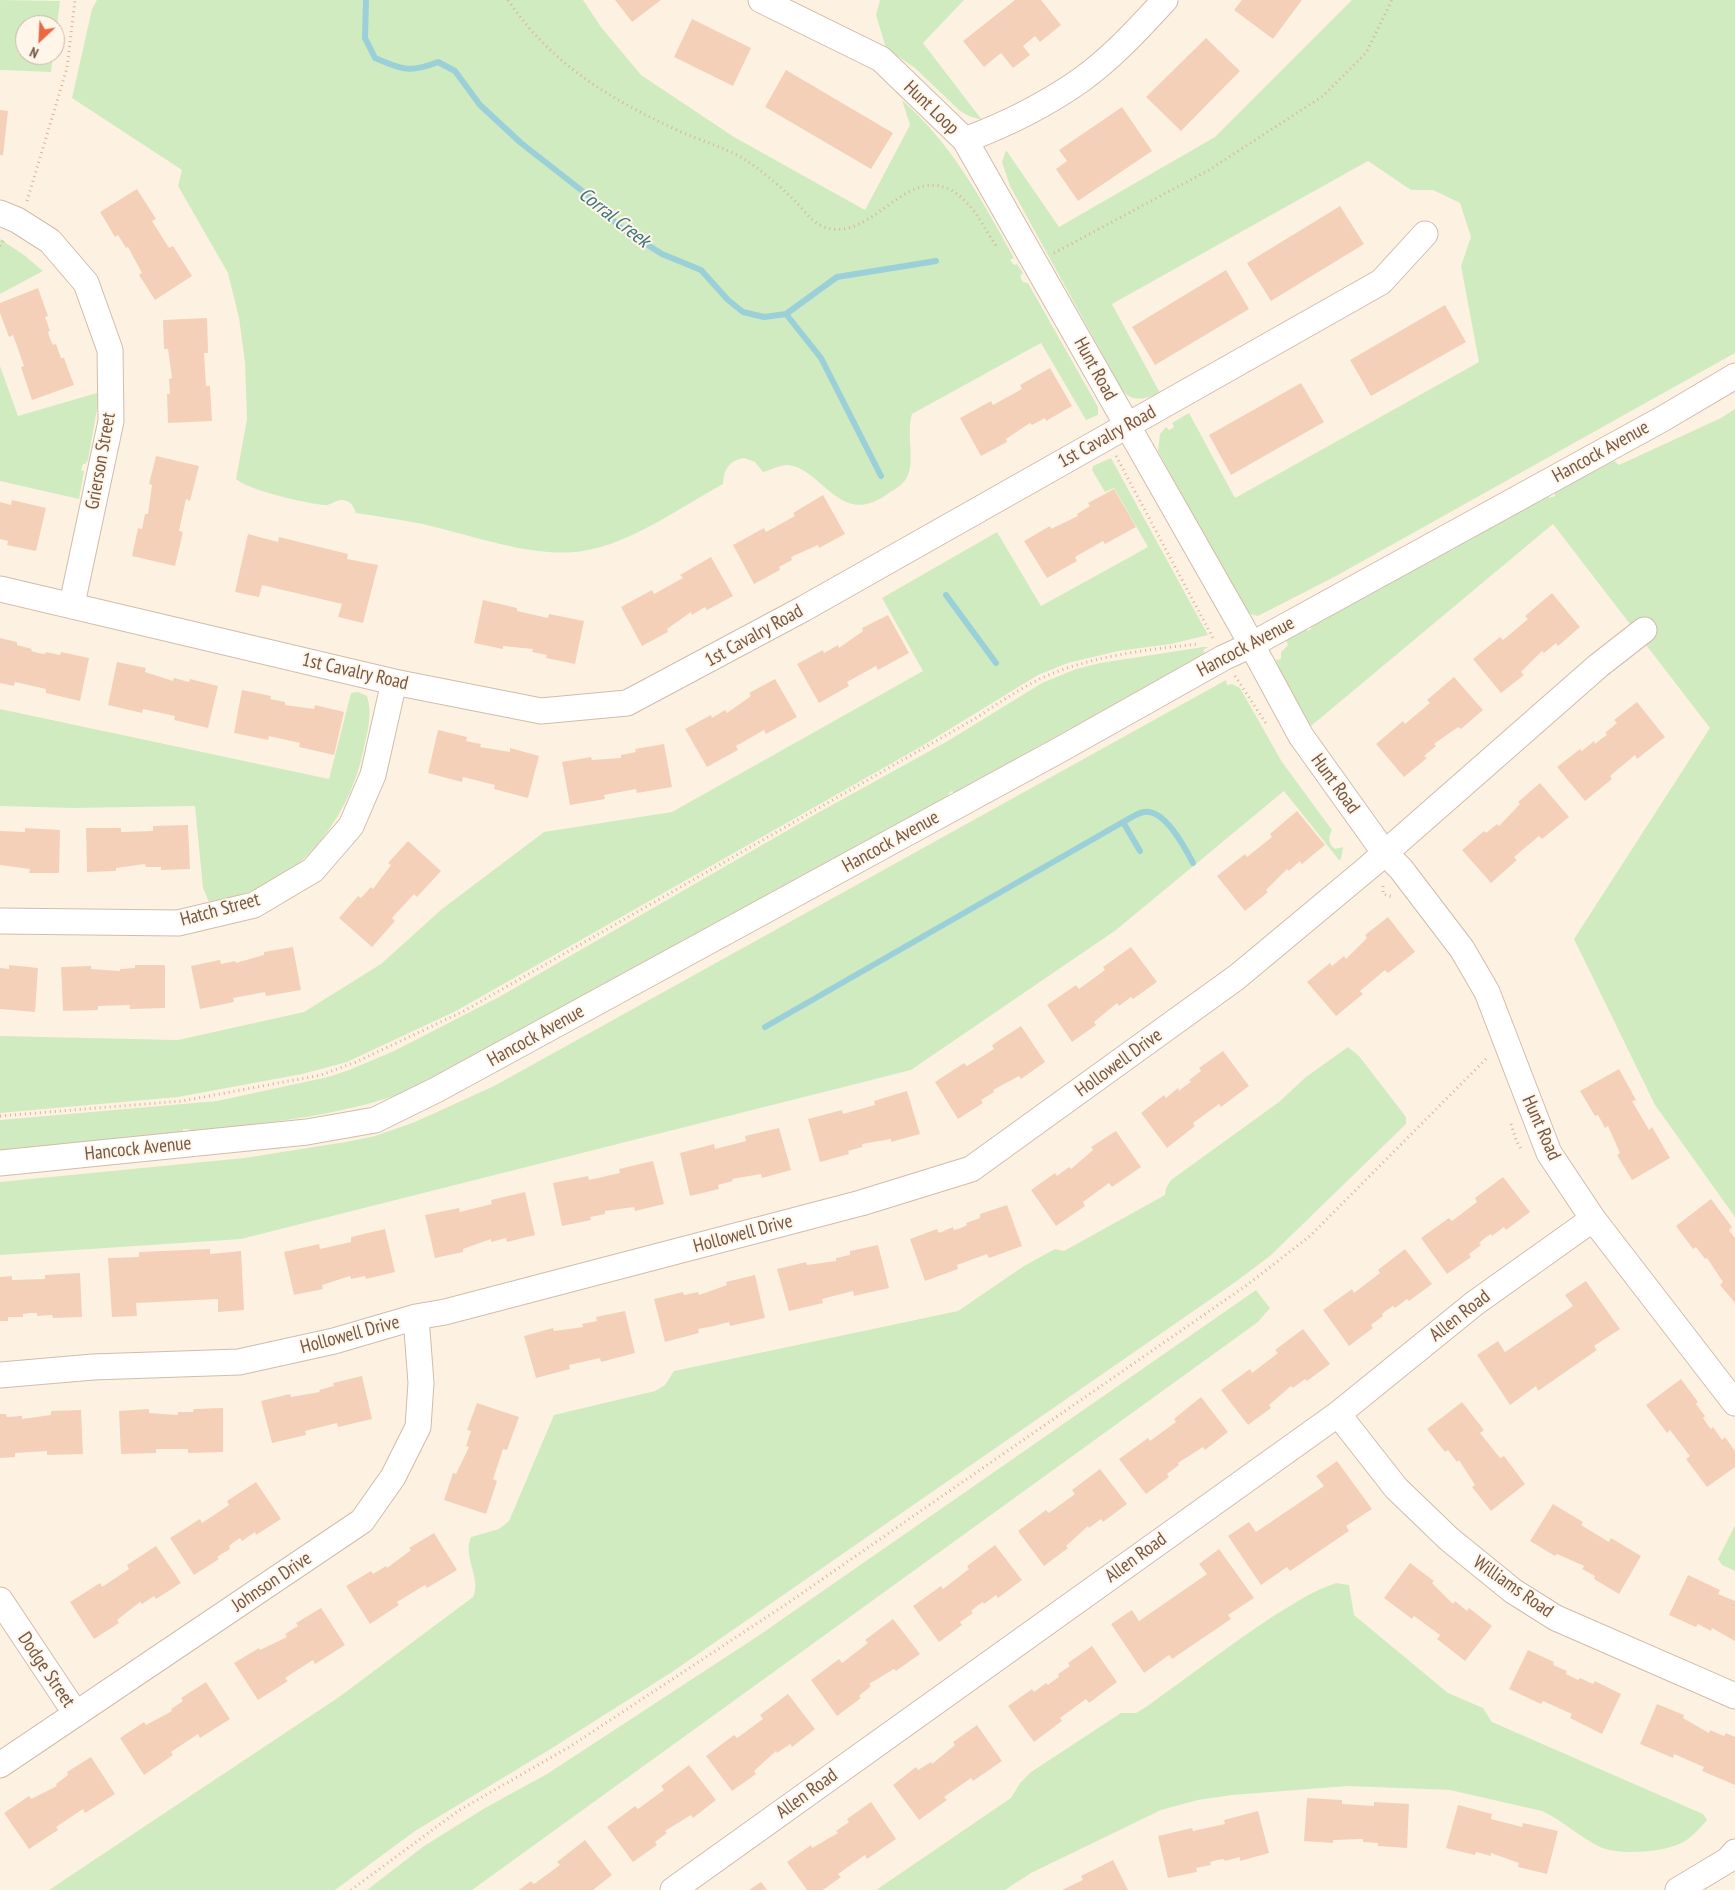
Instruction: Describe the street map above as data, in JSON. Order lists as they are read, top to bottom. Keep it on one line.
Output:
{"streets":{"street":["Hunt Loop","Hunt Road","1st Cavalry Road","Hancock Avenue","Grierson Street","Hatch Street","Hollowell Drive","Allen Road","Johnson Drive","Williams Road","Dodge Street"]},"crossings":[["Hunt Loop","Hunt Road"],["Hunt Road","1st Cavalry Road"],["Hunt Road","Hancock Avenue"],["Hunt Road","Hollowell Drive"],["Hunt Road","Allen Road"],["1st Cavalry Road","Grierson Street"],["1st Cavalry Road","Hatch Street"],["Hollowell Drive","Johnson Drive"],["Allen Road","Williams Road"],["Johnson Drive","Dodge Street"]],"water":["Corral Creek"],"north":"bottom left"}
